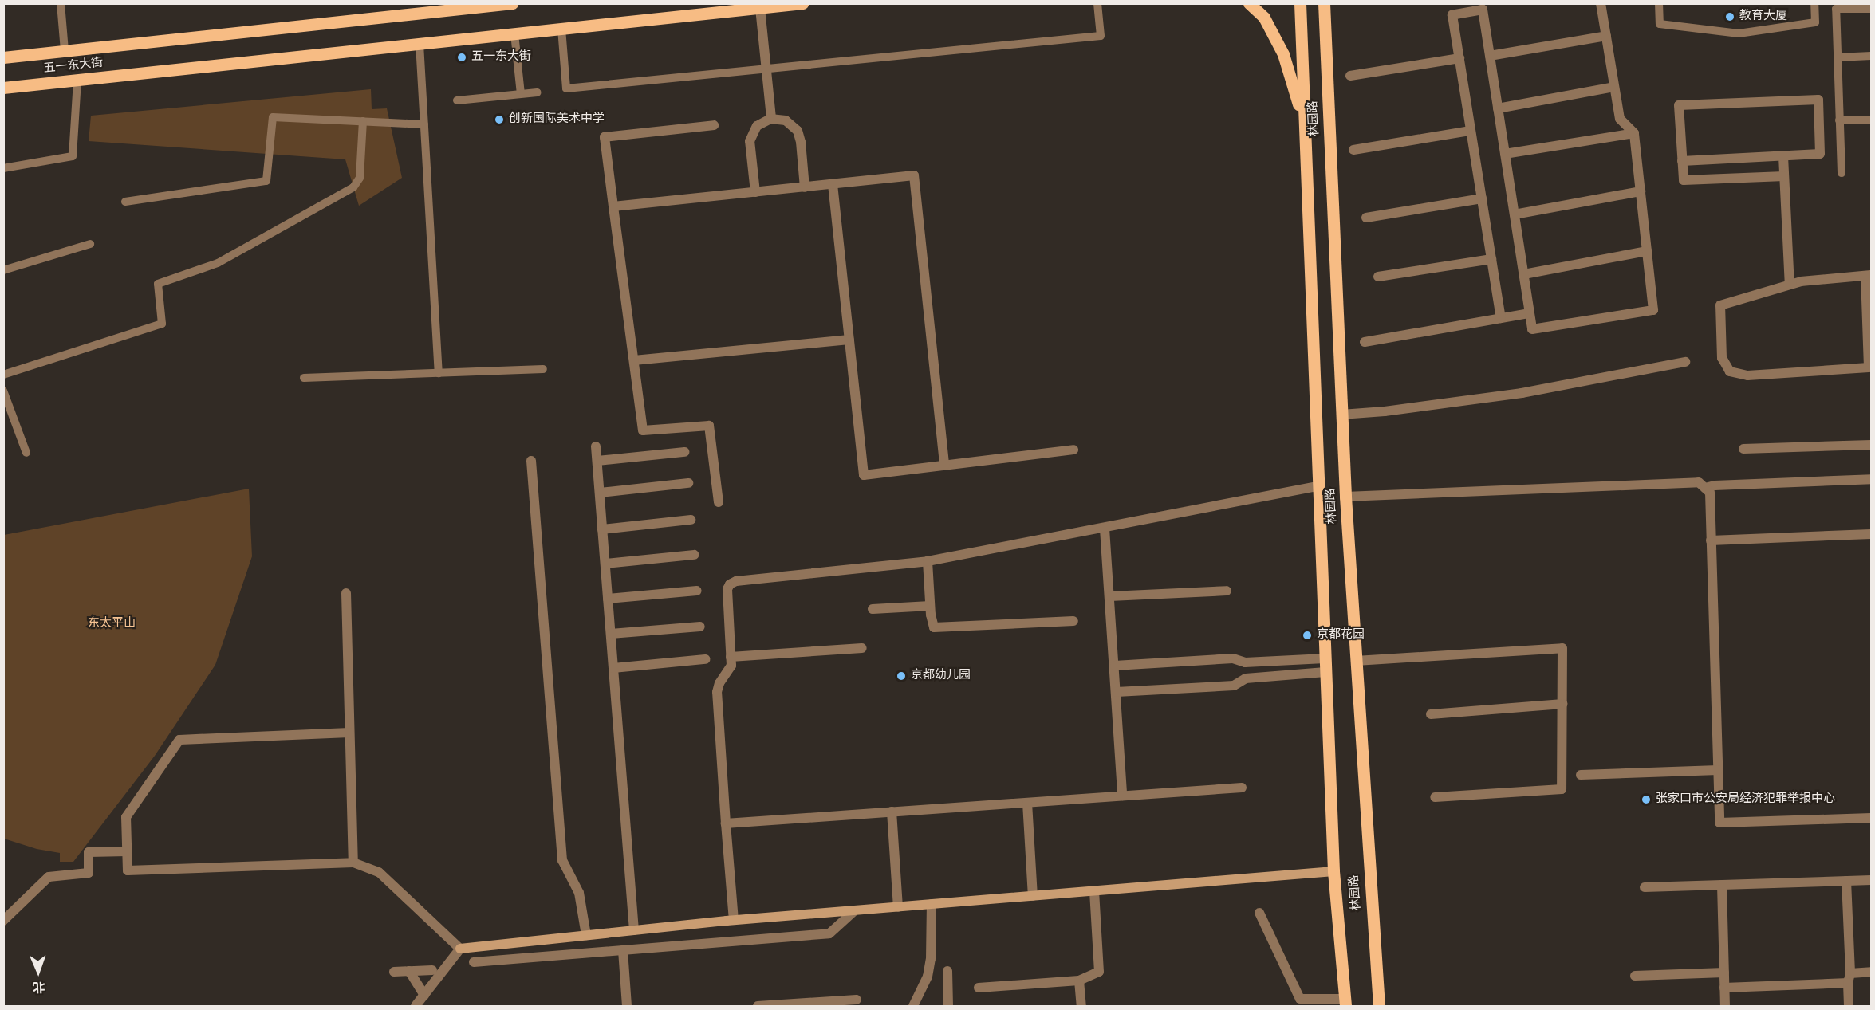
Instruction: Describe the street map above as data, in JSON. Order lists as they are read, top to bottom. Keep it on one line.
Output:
{"streets":{"main road":["五一东大街","林园路"]},"parks":["东太平山"],"places":["教育大厦","五一东大街","创新国际美术中学","京都花园","京都幼儿园","张家口市公安局经济犯罪举报中心"],"north":"bottom"}
